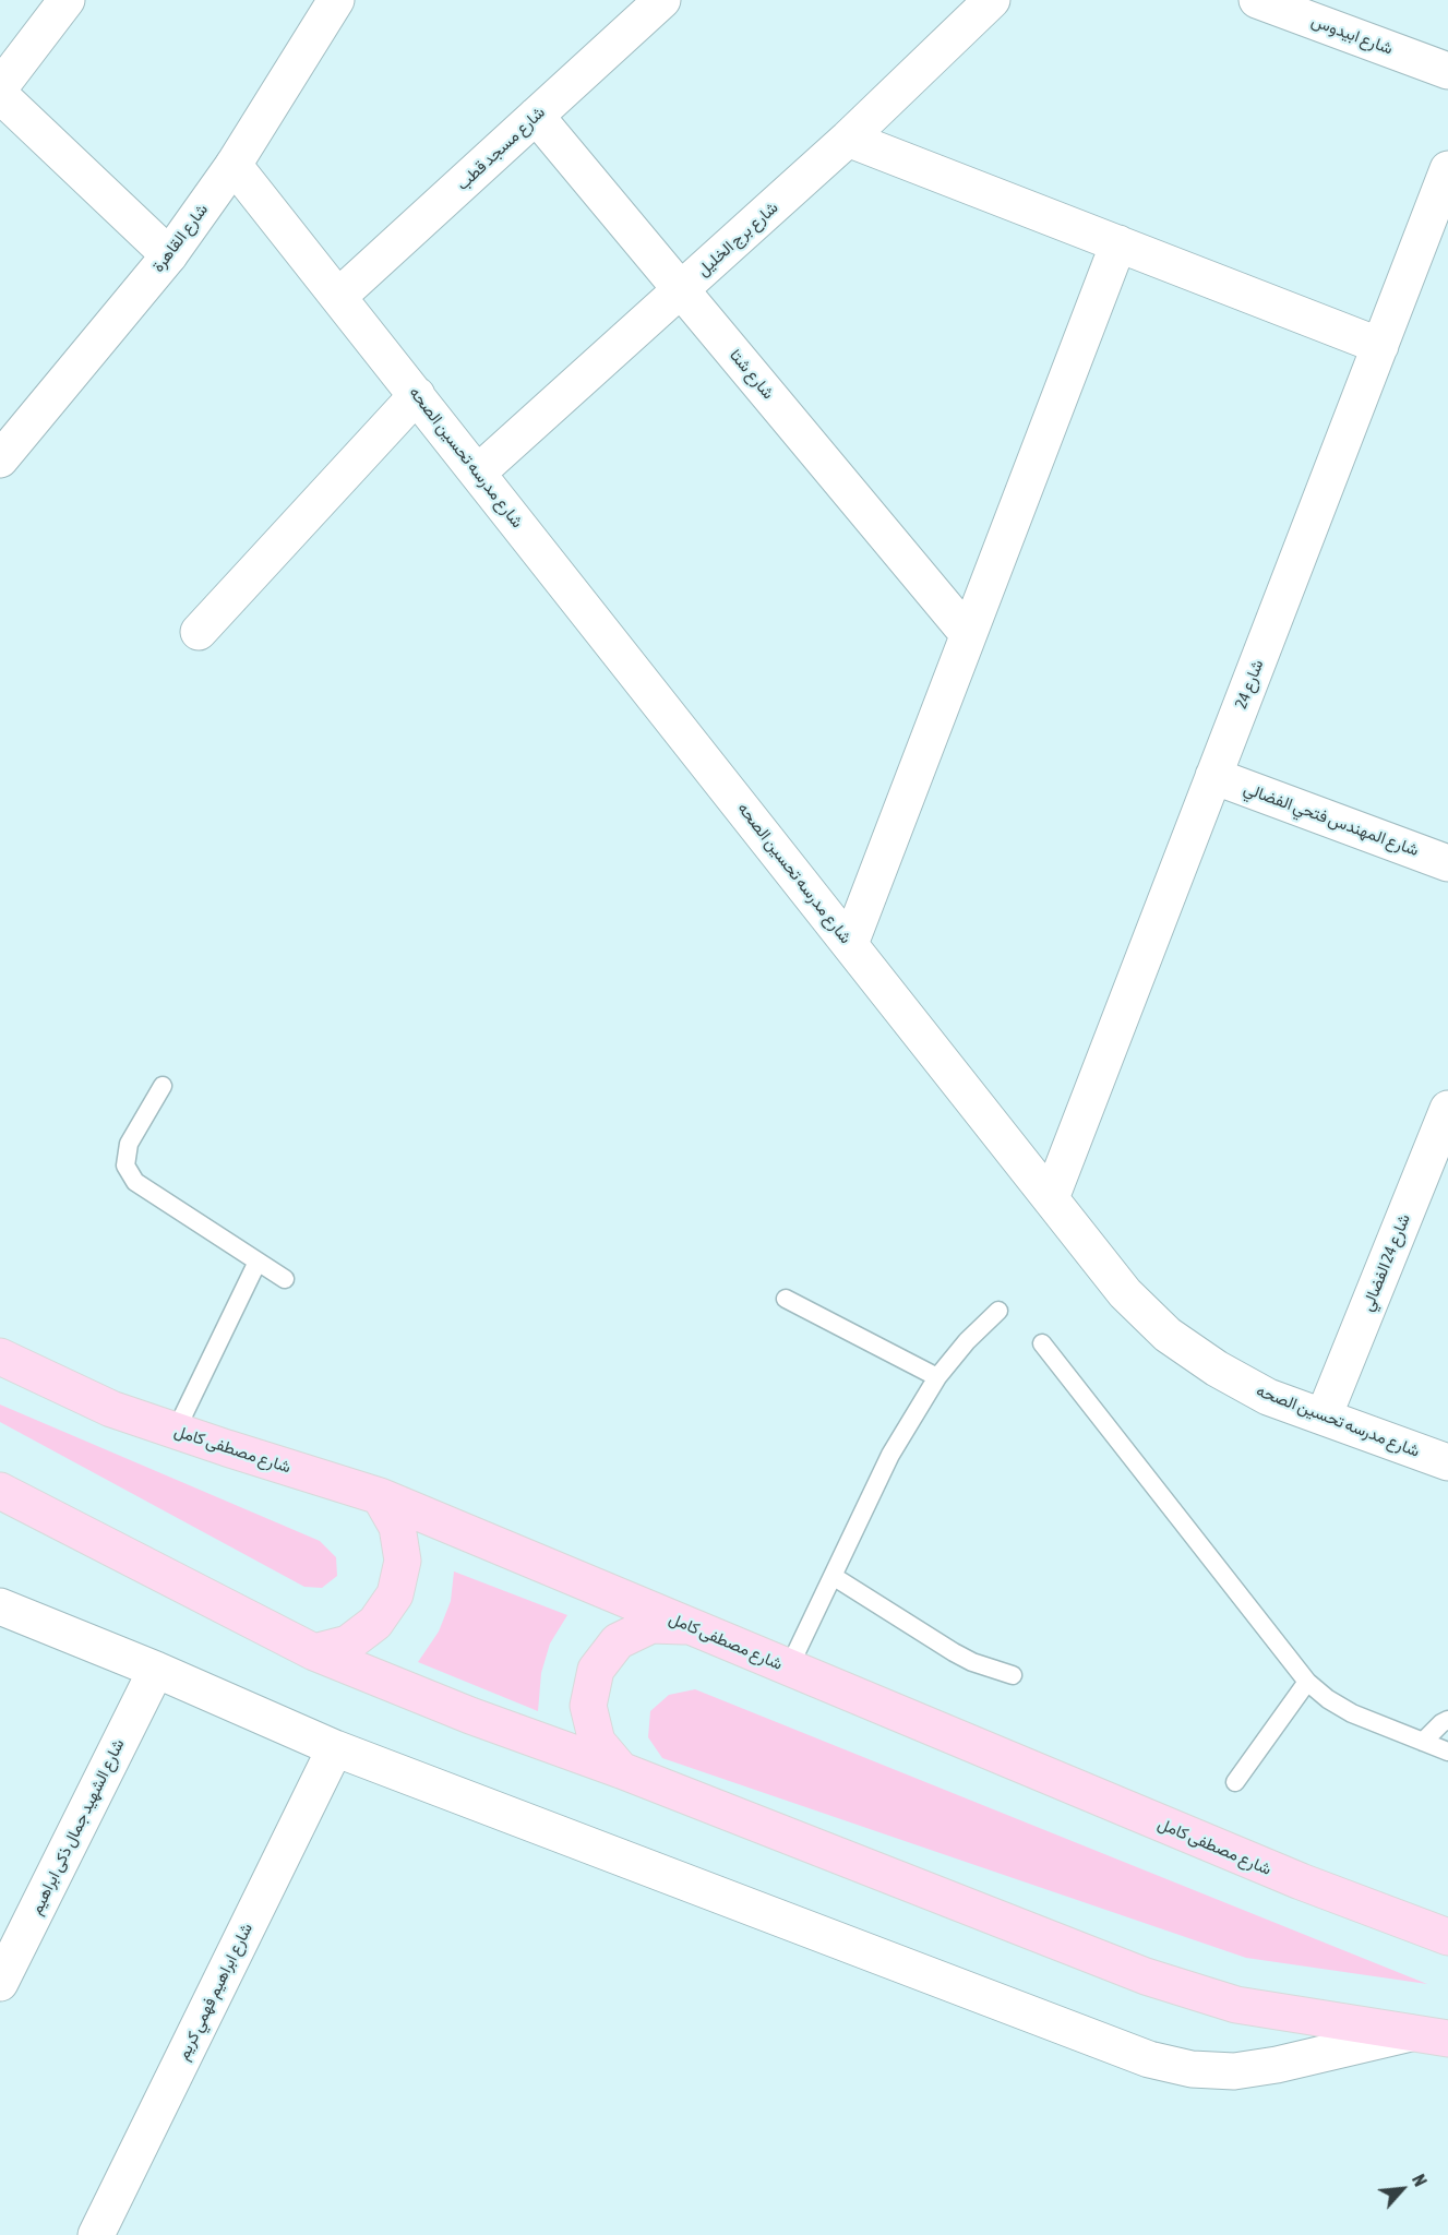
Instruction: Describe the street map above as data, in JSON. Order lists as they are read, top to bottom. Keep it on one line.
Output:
{"streets":{"main road":["شارع مصطفى كامل"],"street":["شارع ابيدوس","شارع مسجد قطب","شارع القاهرة","شارع برج الخليل","شارع شتا","شارع مدرسه تحسين الصحه","شارع 24","شارع المهندس فتحي الفضالي","شارع 24 الفضالي","شارع الشهيد جمال ذكى ابراهيم","شارع ابراهيم فهمي كريم"]},"crossings":[["شارع مسجد قطب","شارع شتا"],["شارع مسجد قطب","شارع مدرسه تحسين الصحه"],["شارع القاهرة","شارع مدرسه تحسين الصحه"],["شارع برج الخليل","شارع شتا"],["شارع برج الخليل","شارع مدرسه تحسين الصحه"],["شارع مدرسه تحسين الصحه","شارع 24"],["شارع مدرسه تحسين الصحه","شارع 24 الفضالي"],["شارع 24","شارع المهندس فتحي الفضالي"]],"north":"top right"}
